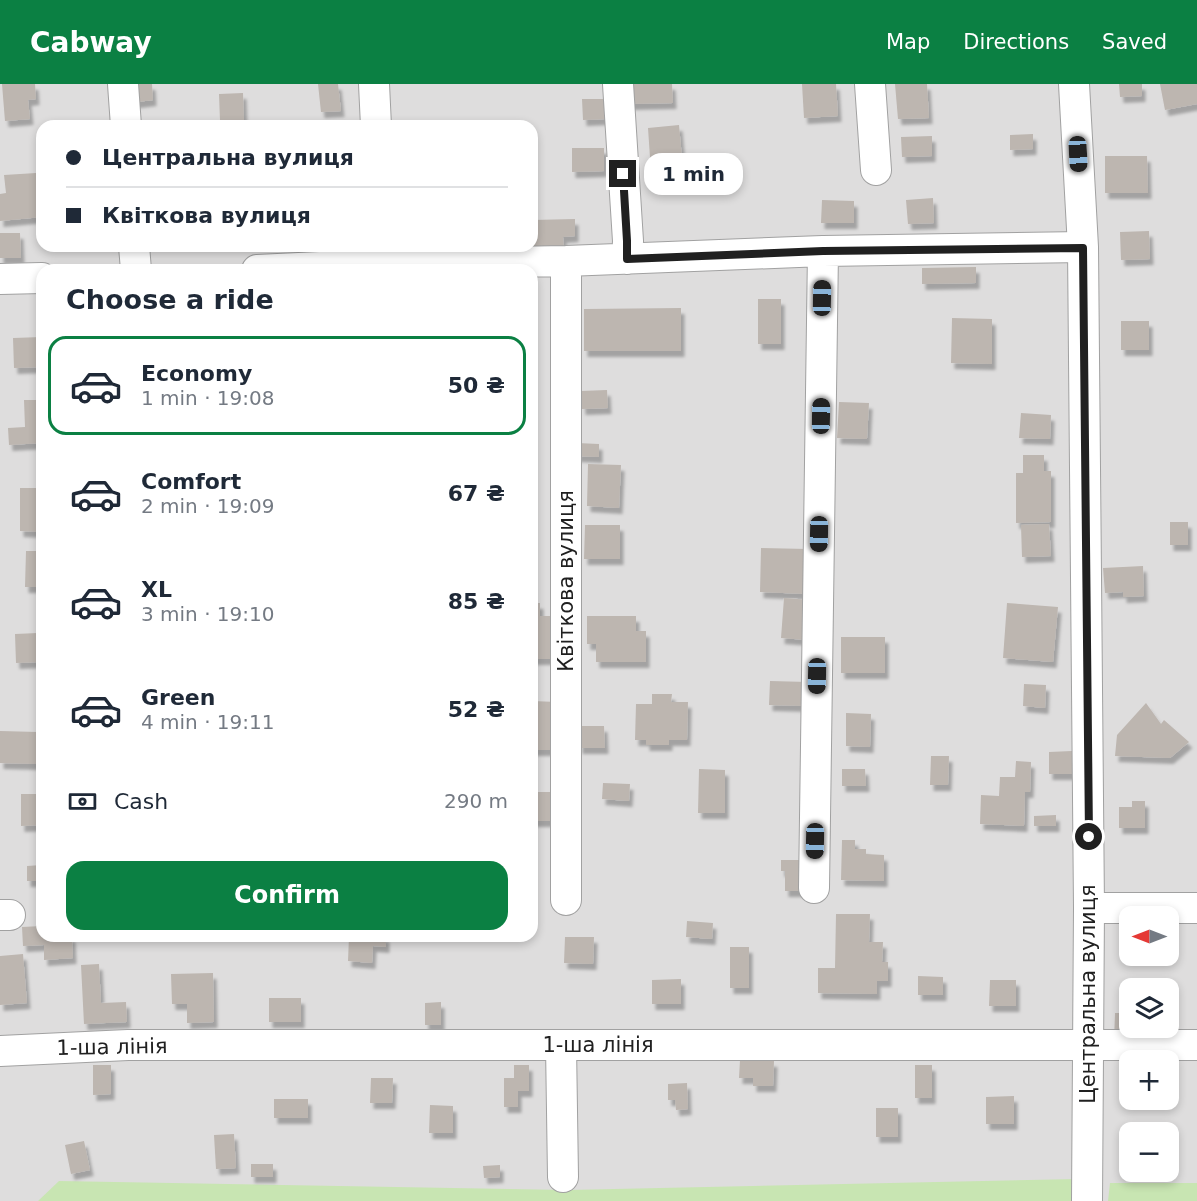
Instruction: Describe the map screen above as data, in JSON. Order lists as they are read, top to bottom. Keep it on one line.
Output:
{"streets":{"street":["Квіткова вулиця","Центральна вулиця","1-ша лінія"]},"crossings":[["Центральна вулиця","1-ша лінія"]],"north":"left","page":{"header":"Cabway","nav":["Map","Directions","Saved"],"banner":["Центральна вулиця","Квіткова вулиця"],"bubble":"1 min","heading":"Choose a ride","list":[{"name":"Economy","note":"1 min · 19:08","value":"50 ₴"},{"name":"Comfort","note":"2 min · 19:09","value":"67 ₴"},{"name":"XL","note":"3 min · 19:10","value":"85 ₴"},{"name":"Green","note":"4 min · 19:11","value":"52 ₴"}],"pay":["Cash","290 m"],"buttons":"Confirm","map_buttons":["+","−"]}}
